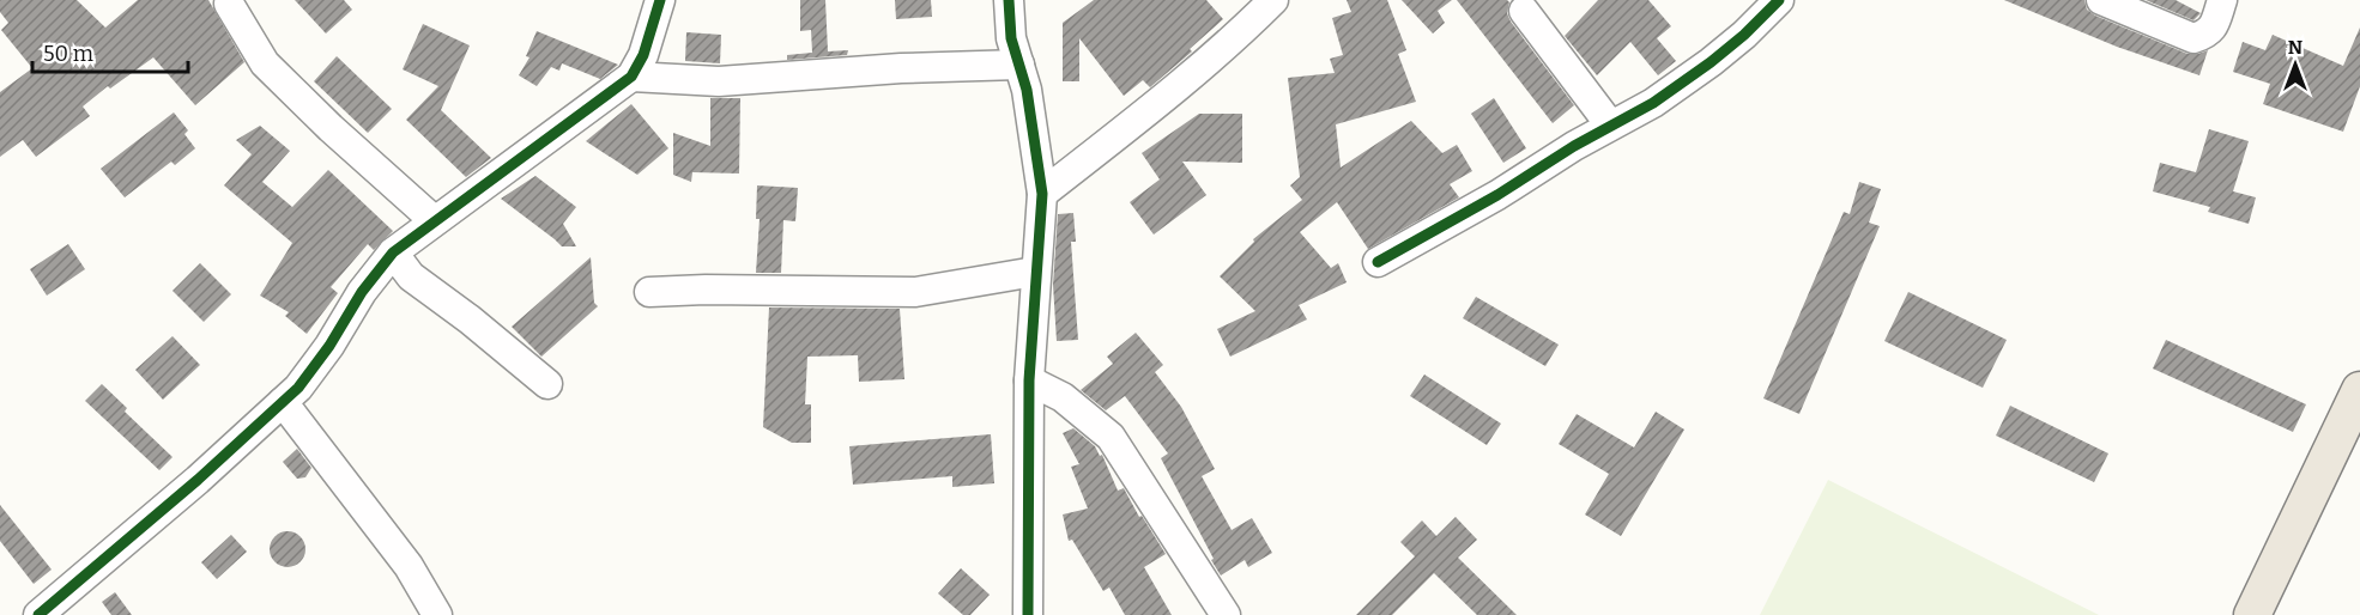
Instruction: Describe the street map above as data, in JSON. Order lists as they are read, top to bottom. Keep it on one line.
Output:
{"scale_bar":"50 m","north":"top"}
